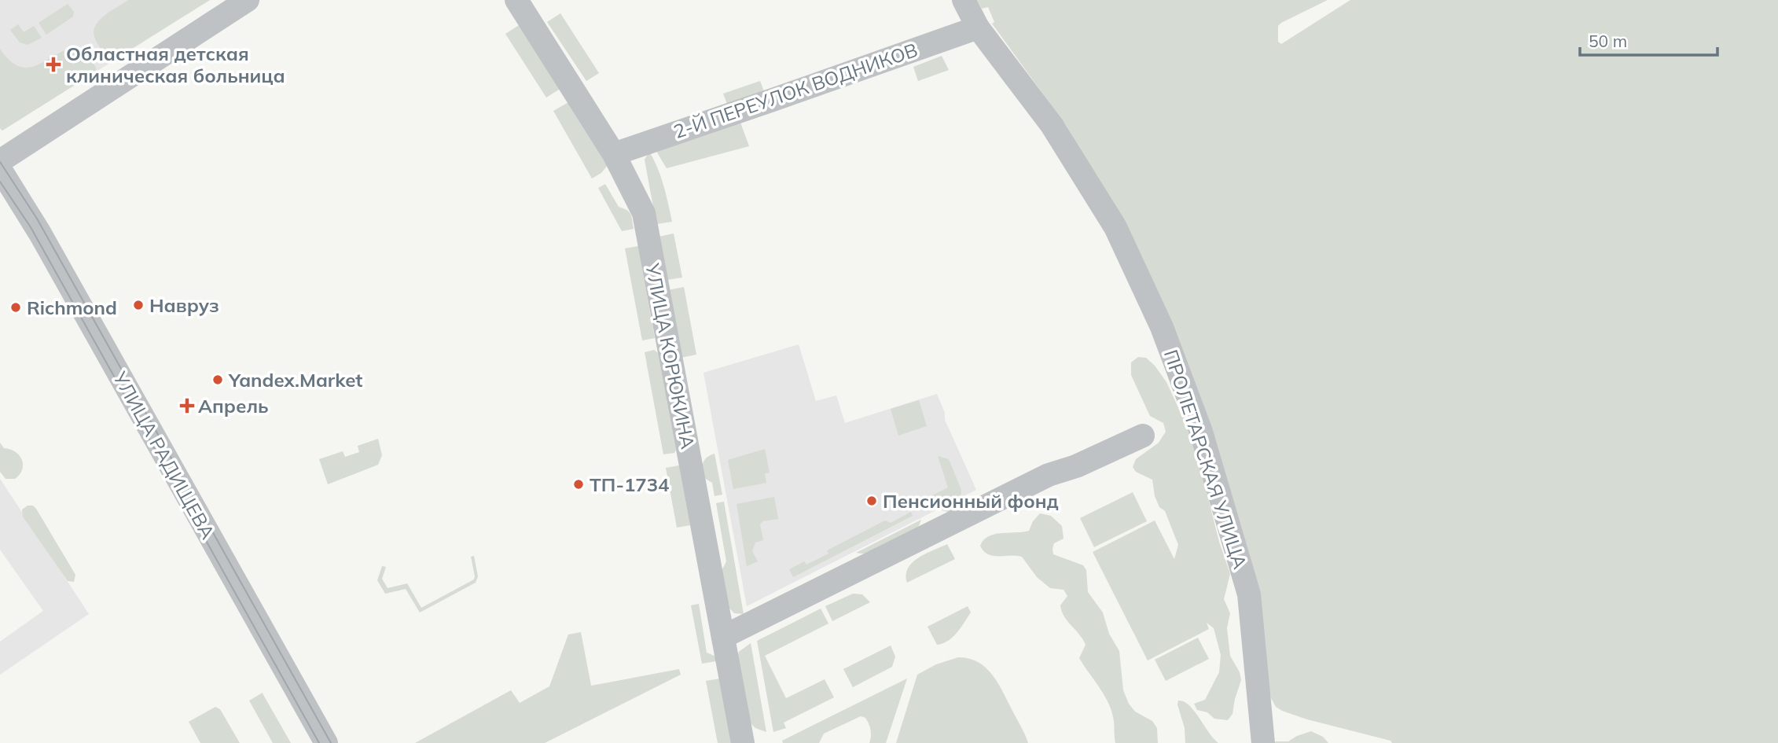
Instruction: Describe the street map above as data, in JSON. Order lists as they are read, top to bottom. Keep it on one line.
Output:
{"streets":{"street":["2-Й ПЕРЕУЛОК ВОДНИКОВ","УЛИЦА КОРЮКИНА","УЛИЦА РАДИЩЕВА","ПРОЛЕТАРСКАЯ УЛИЦА"]},"crossings":[["2-Й ПЕРЕУЛОК ВОДНИКОВ","УЛИЦА КОРЮКИНА"],["2-Й ПЕРЕУЛОК ВОДНИКОВ","ПРОЛЕТАРСКАЯ УЛИЦА"]],"places":{"health":["Областная детская клиническая больница","Апрель"],"other":["Навруз","Richmond","Yandex.Market","ТП-1734","Пенсионный фонд"]},"scale_bar":"50 m"}
